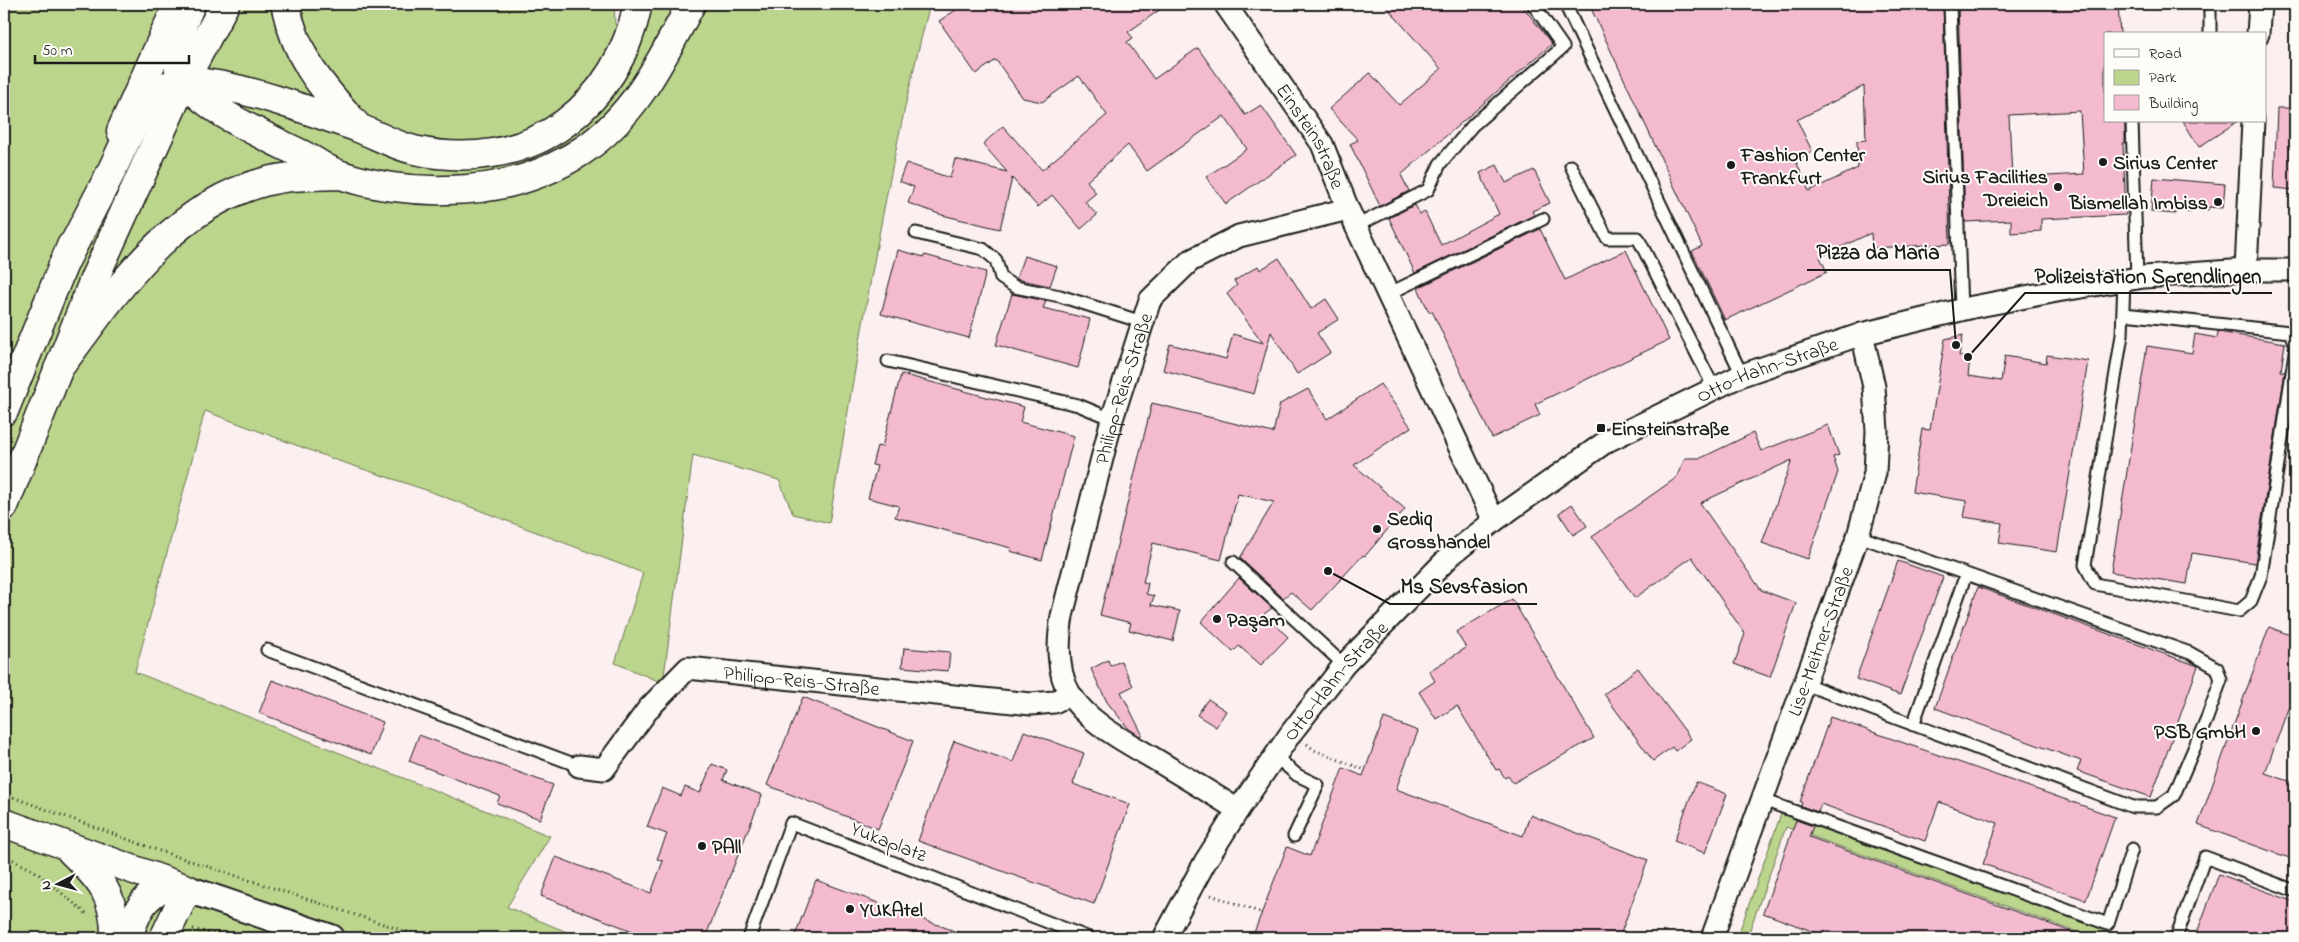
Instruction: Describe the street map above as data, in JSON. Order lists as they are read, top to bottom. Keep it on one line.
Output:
{"streets":{"street":["Einsteinstraße","Otto-Hahn-Straße","Philipp-Reis-Straße","Lise-Meitner-Straße"],"lane":["Yukaplatz"]},"crossings":[["Einsteinstraße","Otto-Hahn-Straße"],["Einsteinstraße","Philipp-Reis-Straße"],["Otto-Hahn-Straße","Philipp-Reis-Straße"],["Otto-Hahn-Straße","Lise-Meitner-Straße"]],"places":{"other":["Sirius Center","Fashion Center Frankfurt","Sirius Facilities Dreieich","Bismellah Imbiss","Pizza da Maria","Polizeistation Sprendlingen","Sediq Grosshandel","Ms Sevsfasion","Paşam","PSB GmbH","PAll","YUKAtel"],"transit":["Einsteinstraße"]},"legend":["Road","Park","Building"],"scale_bar":"50 m","north":"left"}
